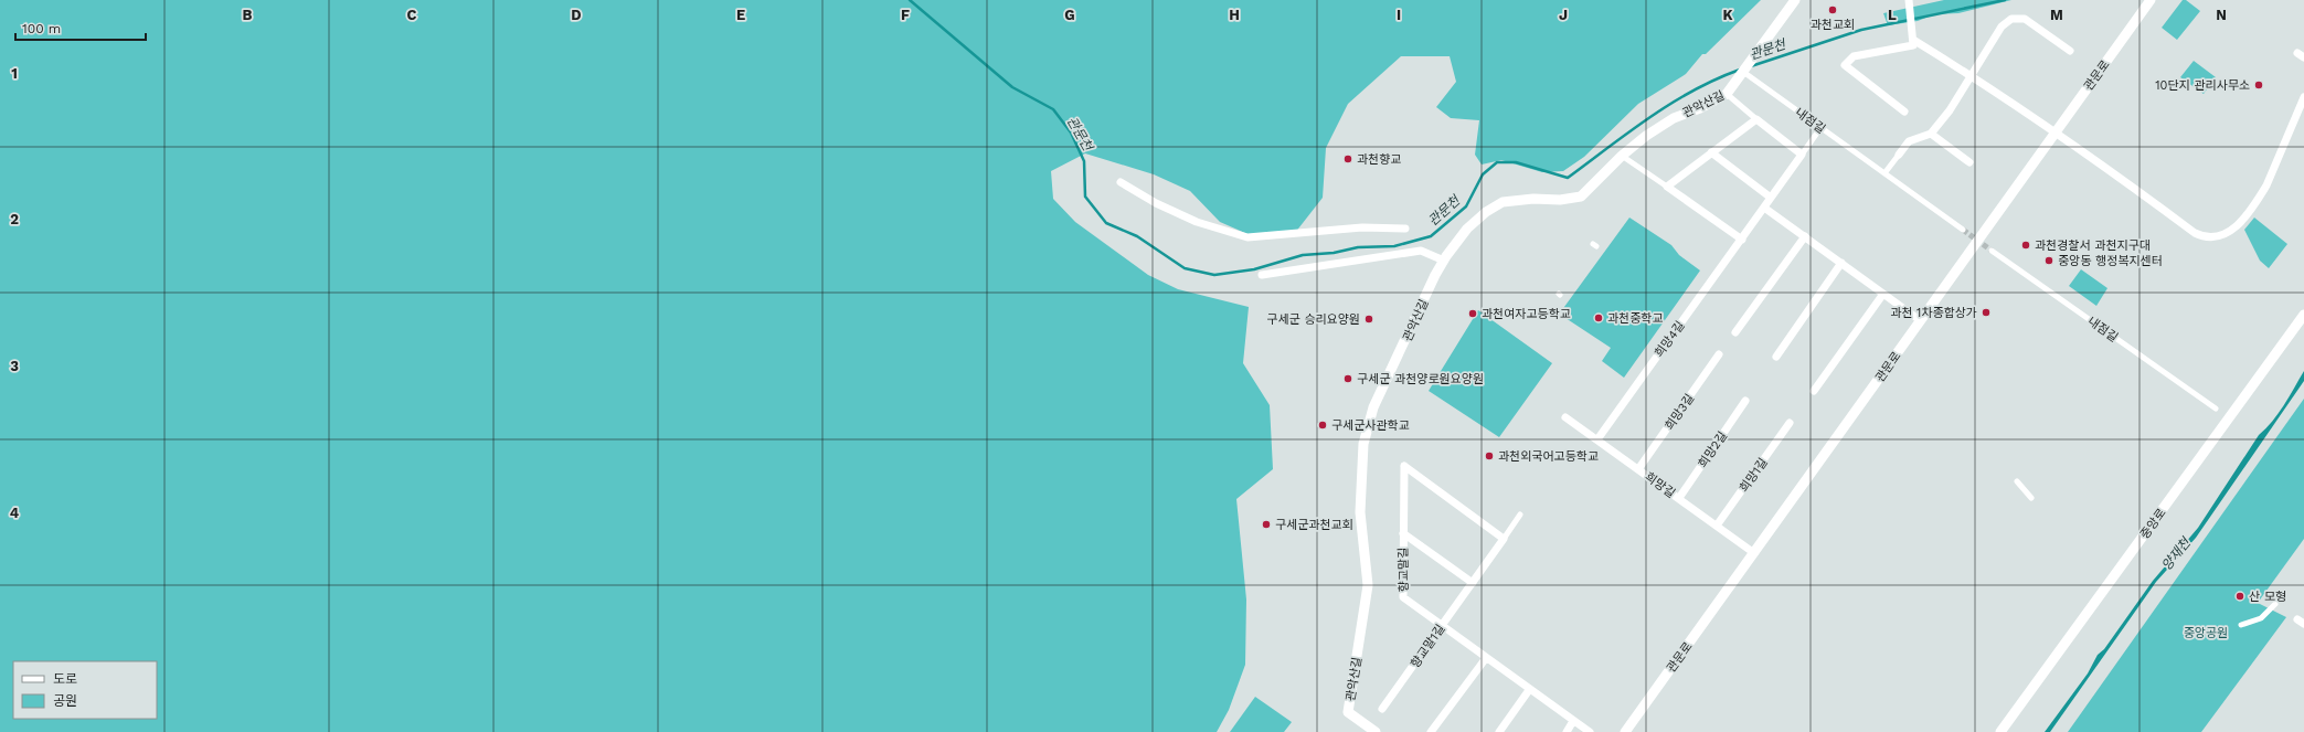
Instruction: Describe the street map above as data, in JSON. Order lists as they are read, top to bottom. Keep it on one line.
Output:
{"streets":{"street":["관문로","관악산길","내점길","희망4길","희망3길","희망2길","희망1길","희망길","중앙로","향교말길","향교말1길"]},"crossings":[["관문로","희망길"],["관악산길","내점길"],["내점길","희망4길"],["희망4길","희망길"],["희망3길","희망길"],["희망2길","희망길"],["희망1길","희망길"],["향교말길","향교말1길"]],"water":["관문천","양재천"],"parks":["중앙공원"],"places":["과천교회","10단지 관리사무소","과천향교","과천경찰서 과천지구대","중앙동 행정복지센터","과천 1차종합상가","과천여자고등학교","과천중학교","구세군 승리요양원","구세군 과천양로원요양원","구세군사관학교","과천외국어고등학교","구세군과천교회","산 모형"],"legend":["도로","공원"],"scale_bar":"100 m","grid":{"columns":["B","C","D","E","F","G","H","I","J","K","L","M","N"],"rows":["1","2","3","4"]}}
